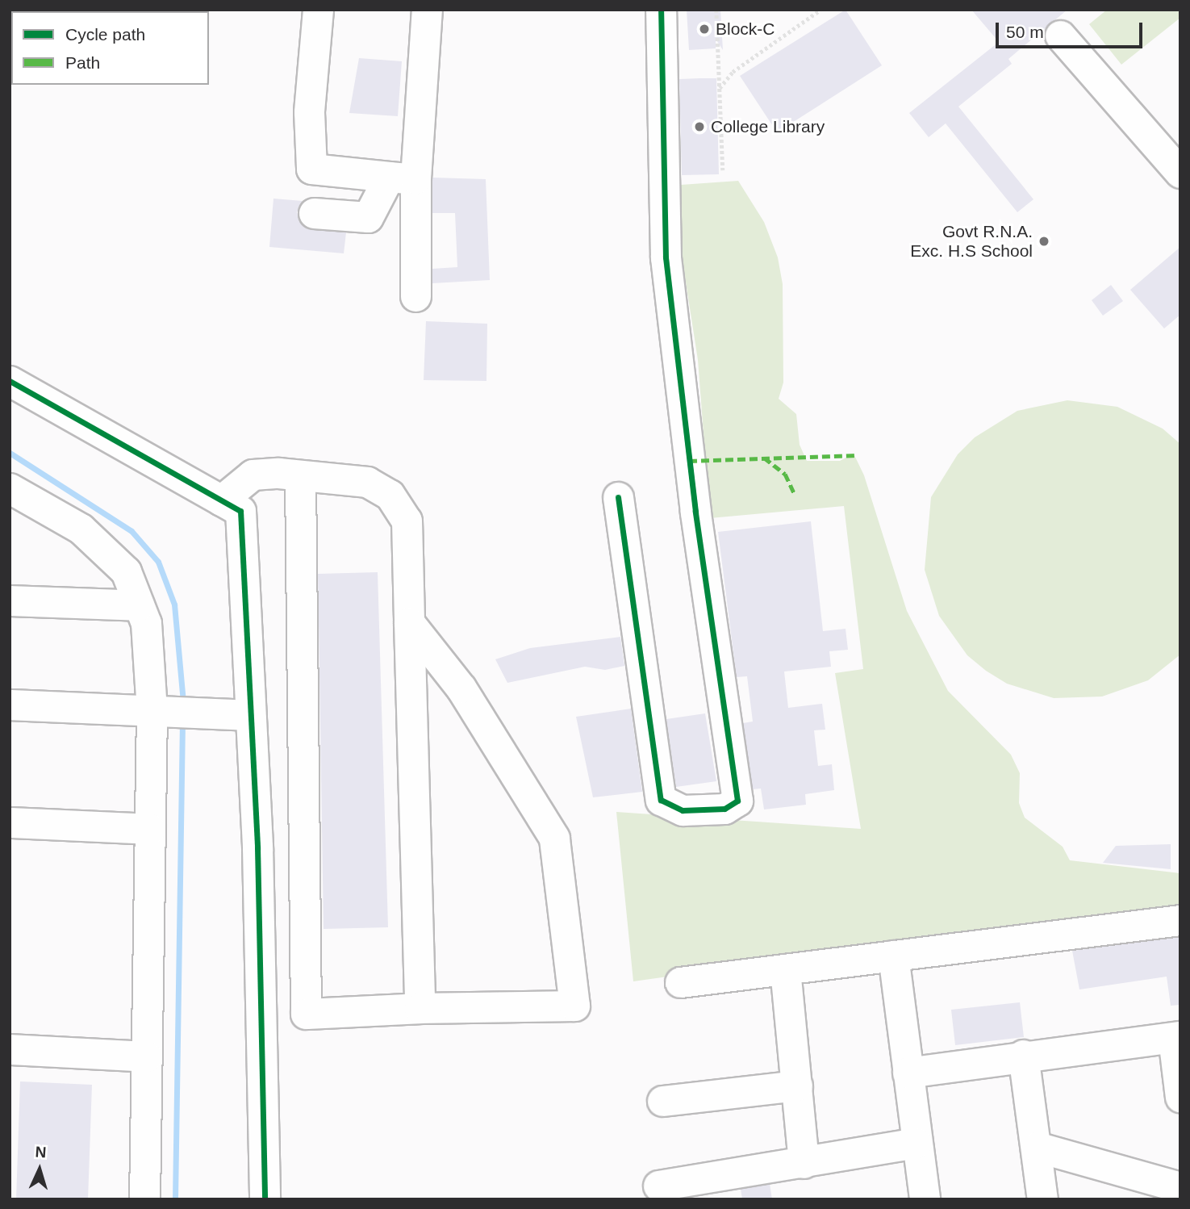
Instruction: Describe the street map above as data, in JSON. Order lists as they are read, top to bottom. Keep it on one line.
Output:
{"places":["Block-C","College Library","Govt R.N.A. Exc. H.S School"],"legend":["Cycle path","Path"],"scale_bar":"50 m","north":"top"}
